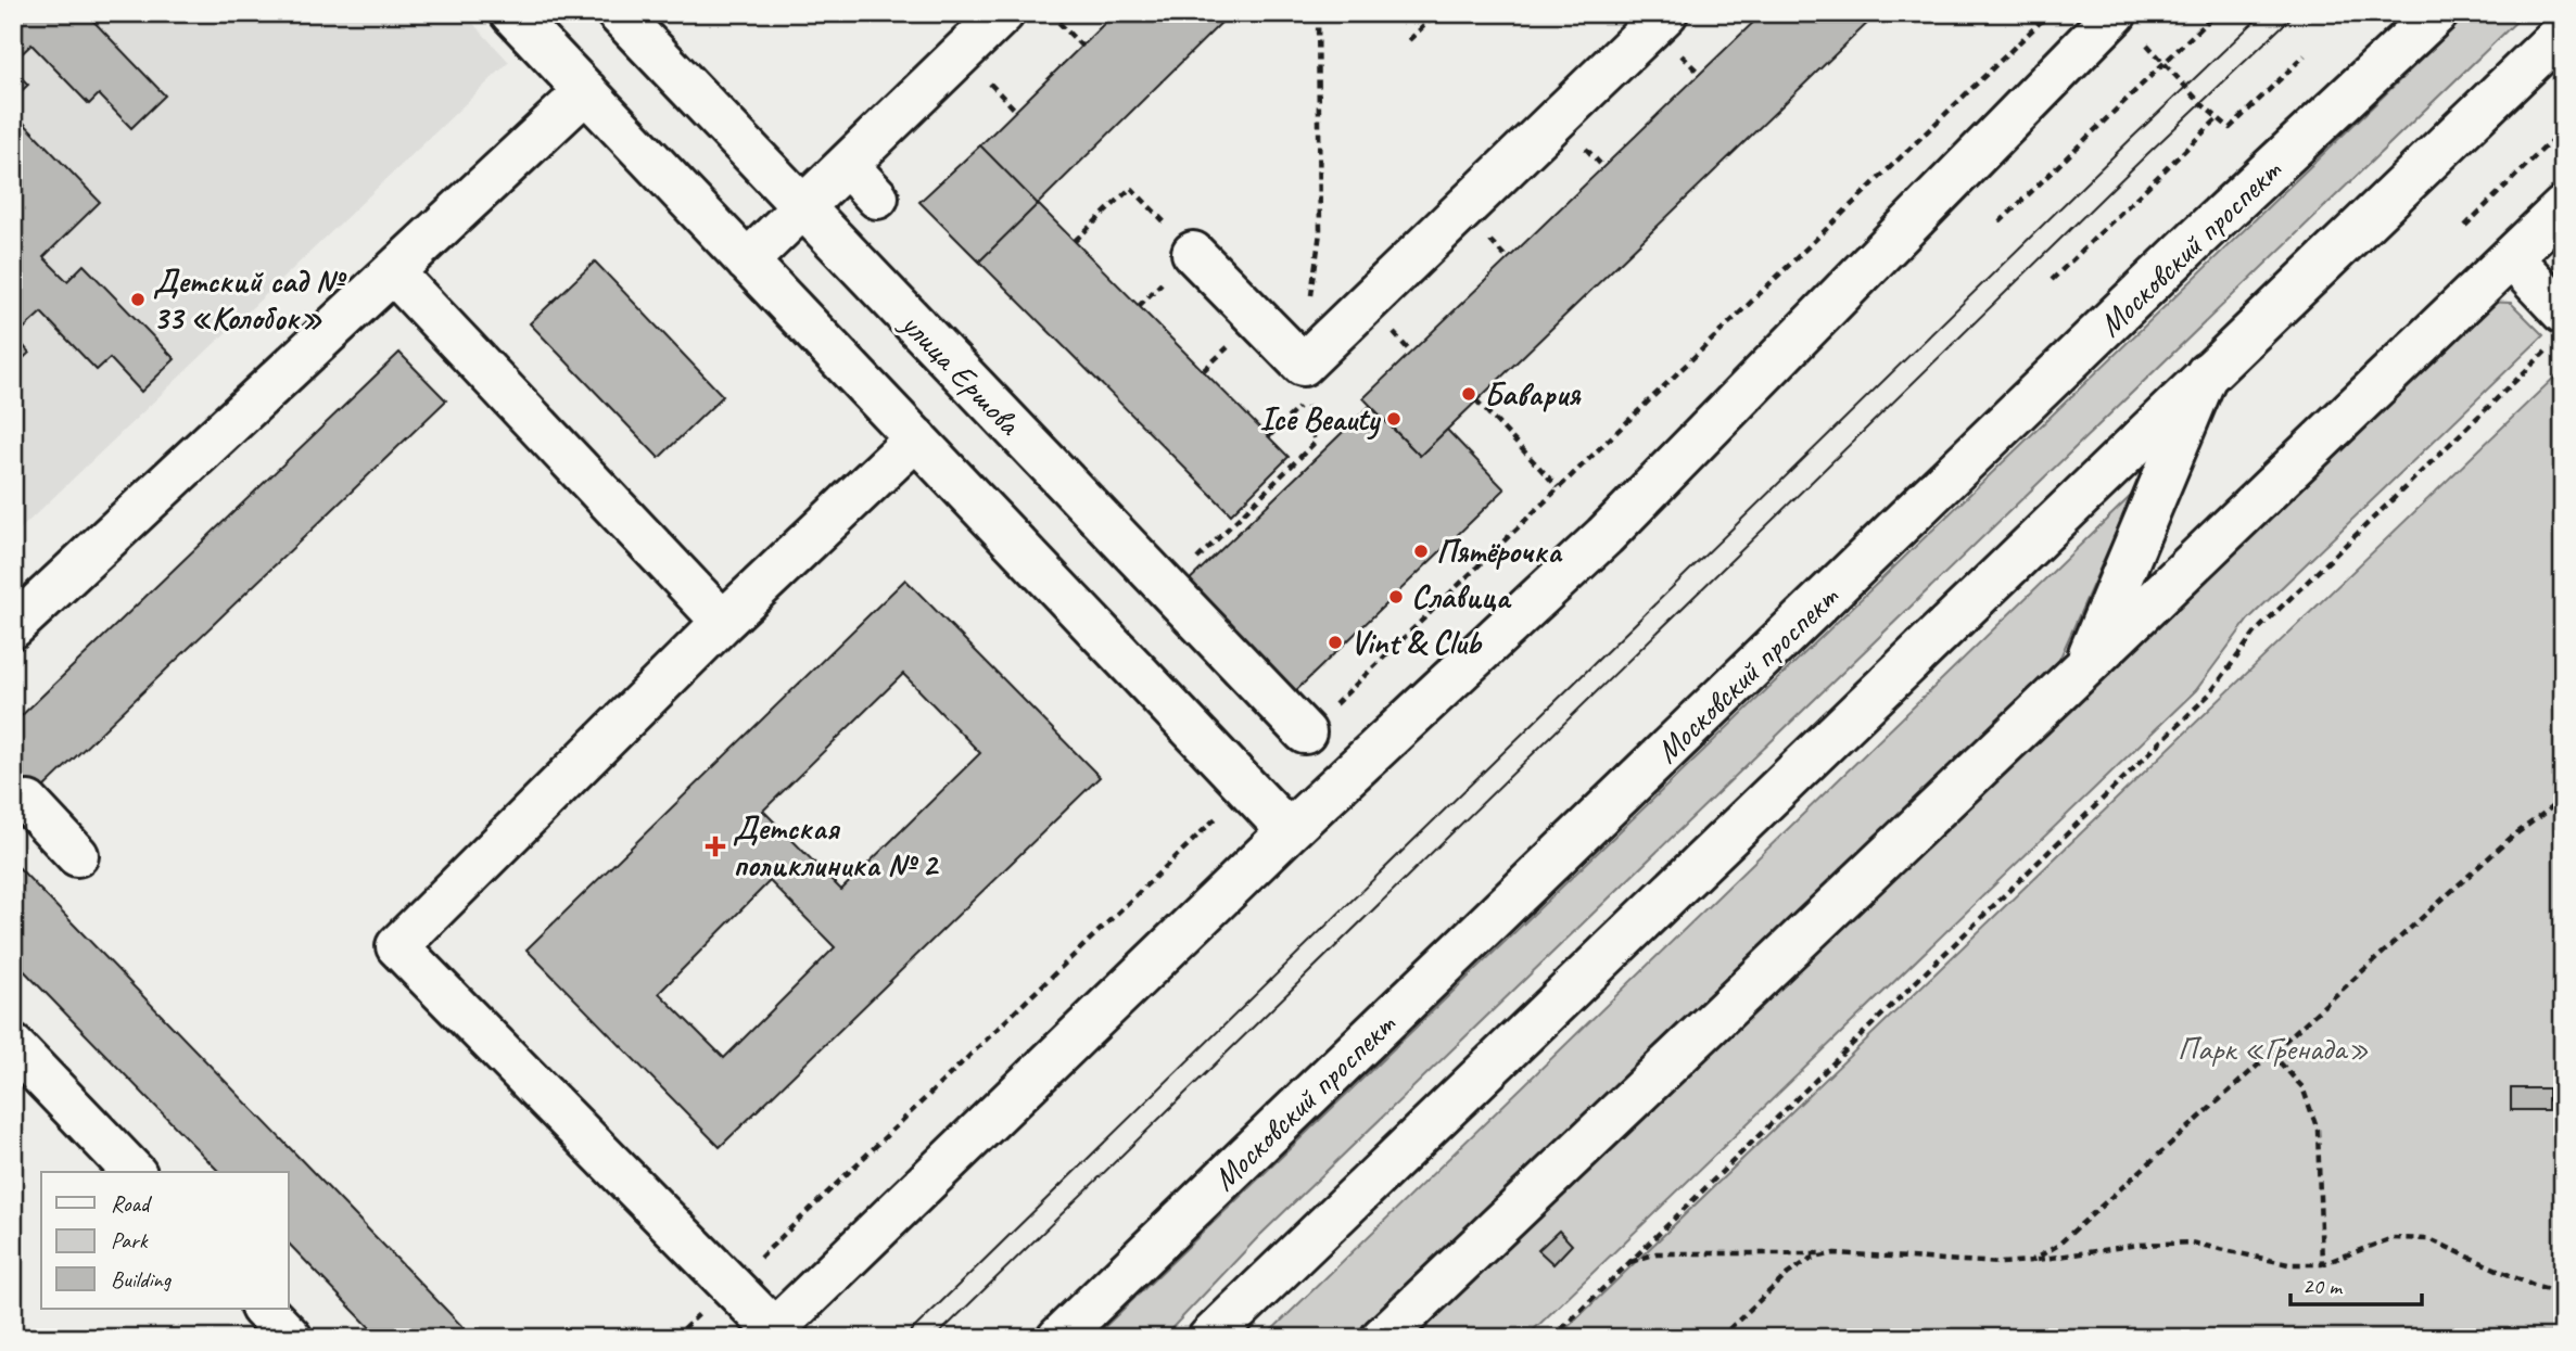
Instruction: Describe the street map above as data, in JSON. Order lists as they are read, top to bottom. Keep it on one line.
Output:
{"streets":{"street":["Московский проспект","улица Ершова"]},"parks":["Парк «Гренада»"],"places":{"other":["Детский сад № 33 «Колобок»","Бавария","Ice Beauty","Пятёрочка","Славица","Vint & Club"],"health":["Детская поликлиника № 2"]},"legend":["Road","Park","Building"],"scale_bar":"20 m"}
